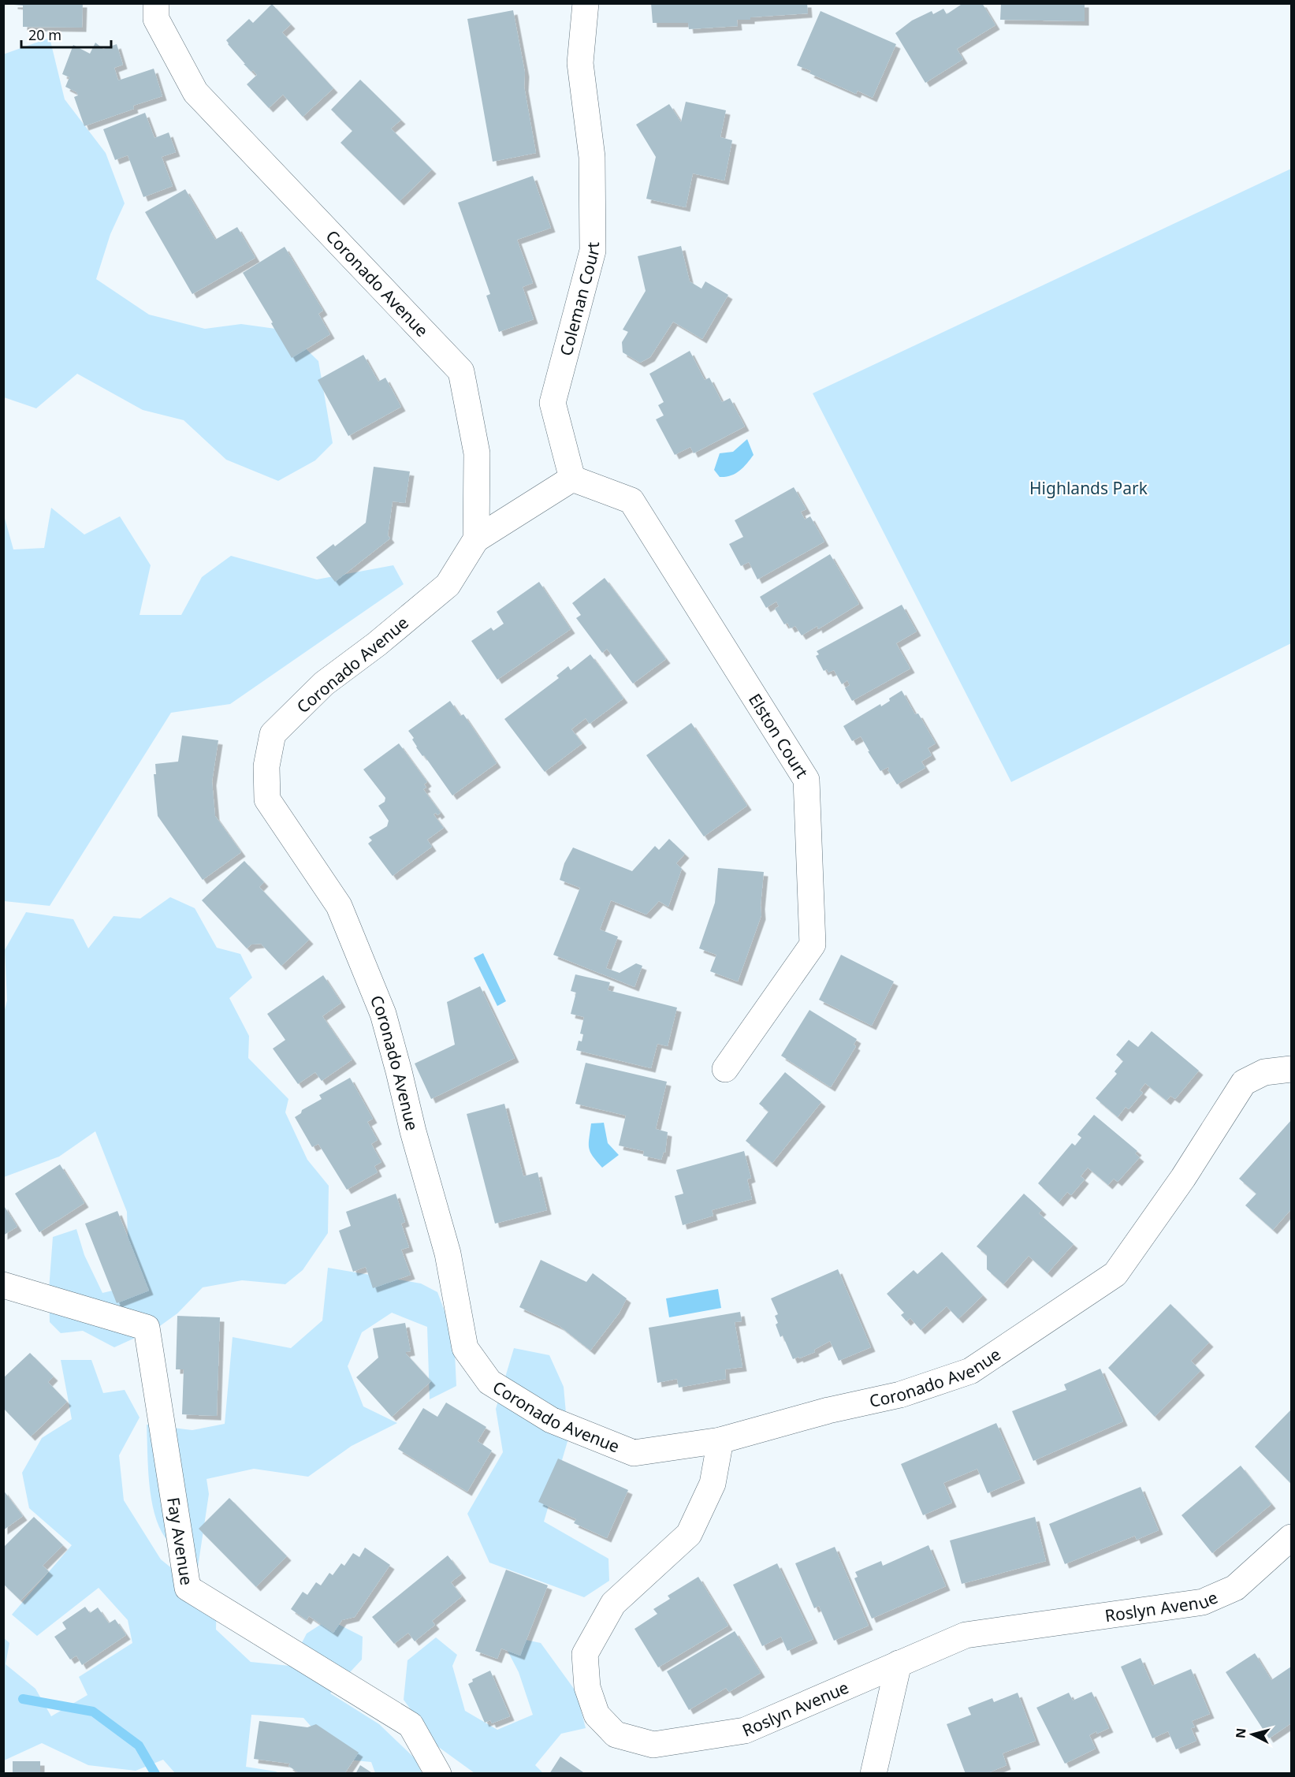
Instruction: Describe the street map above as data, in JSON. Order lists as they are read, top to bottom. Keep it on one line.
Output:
{"streets":{"street":["Coronado Avenue","Coleman Court","Elston Court","Fay Avenue","Roslyn Avenue"]},"crossings":[["Coronado Avenue","Roslyn Avenue"],["Coleman Court","Elston Court"]],"parks":["Highlands Park"],"scale_bar":"20 m","north":"left"}
